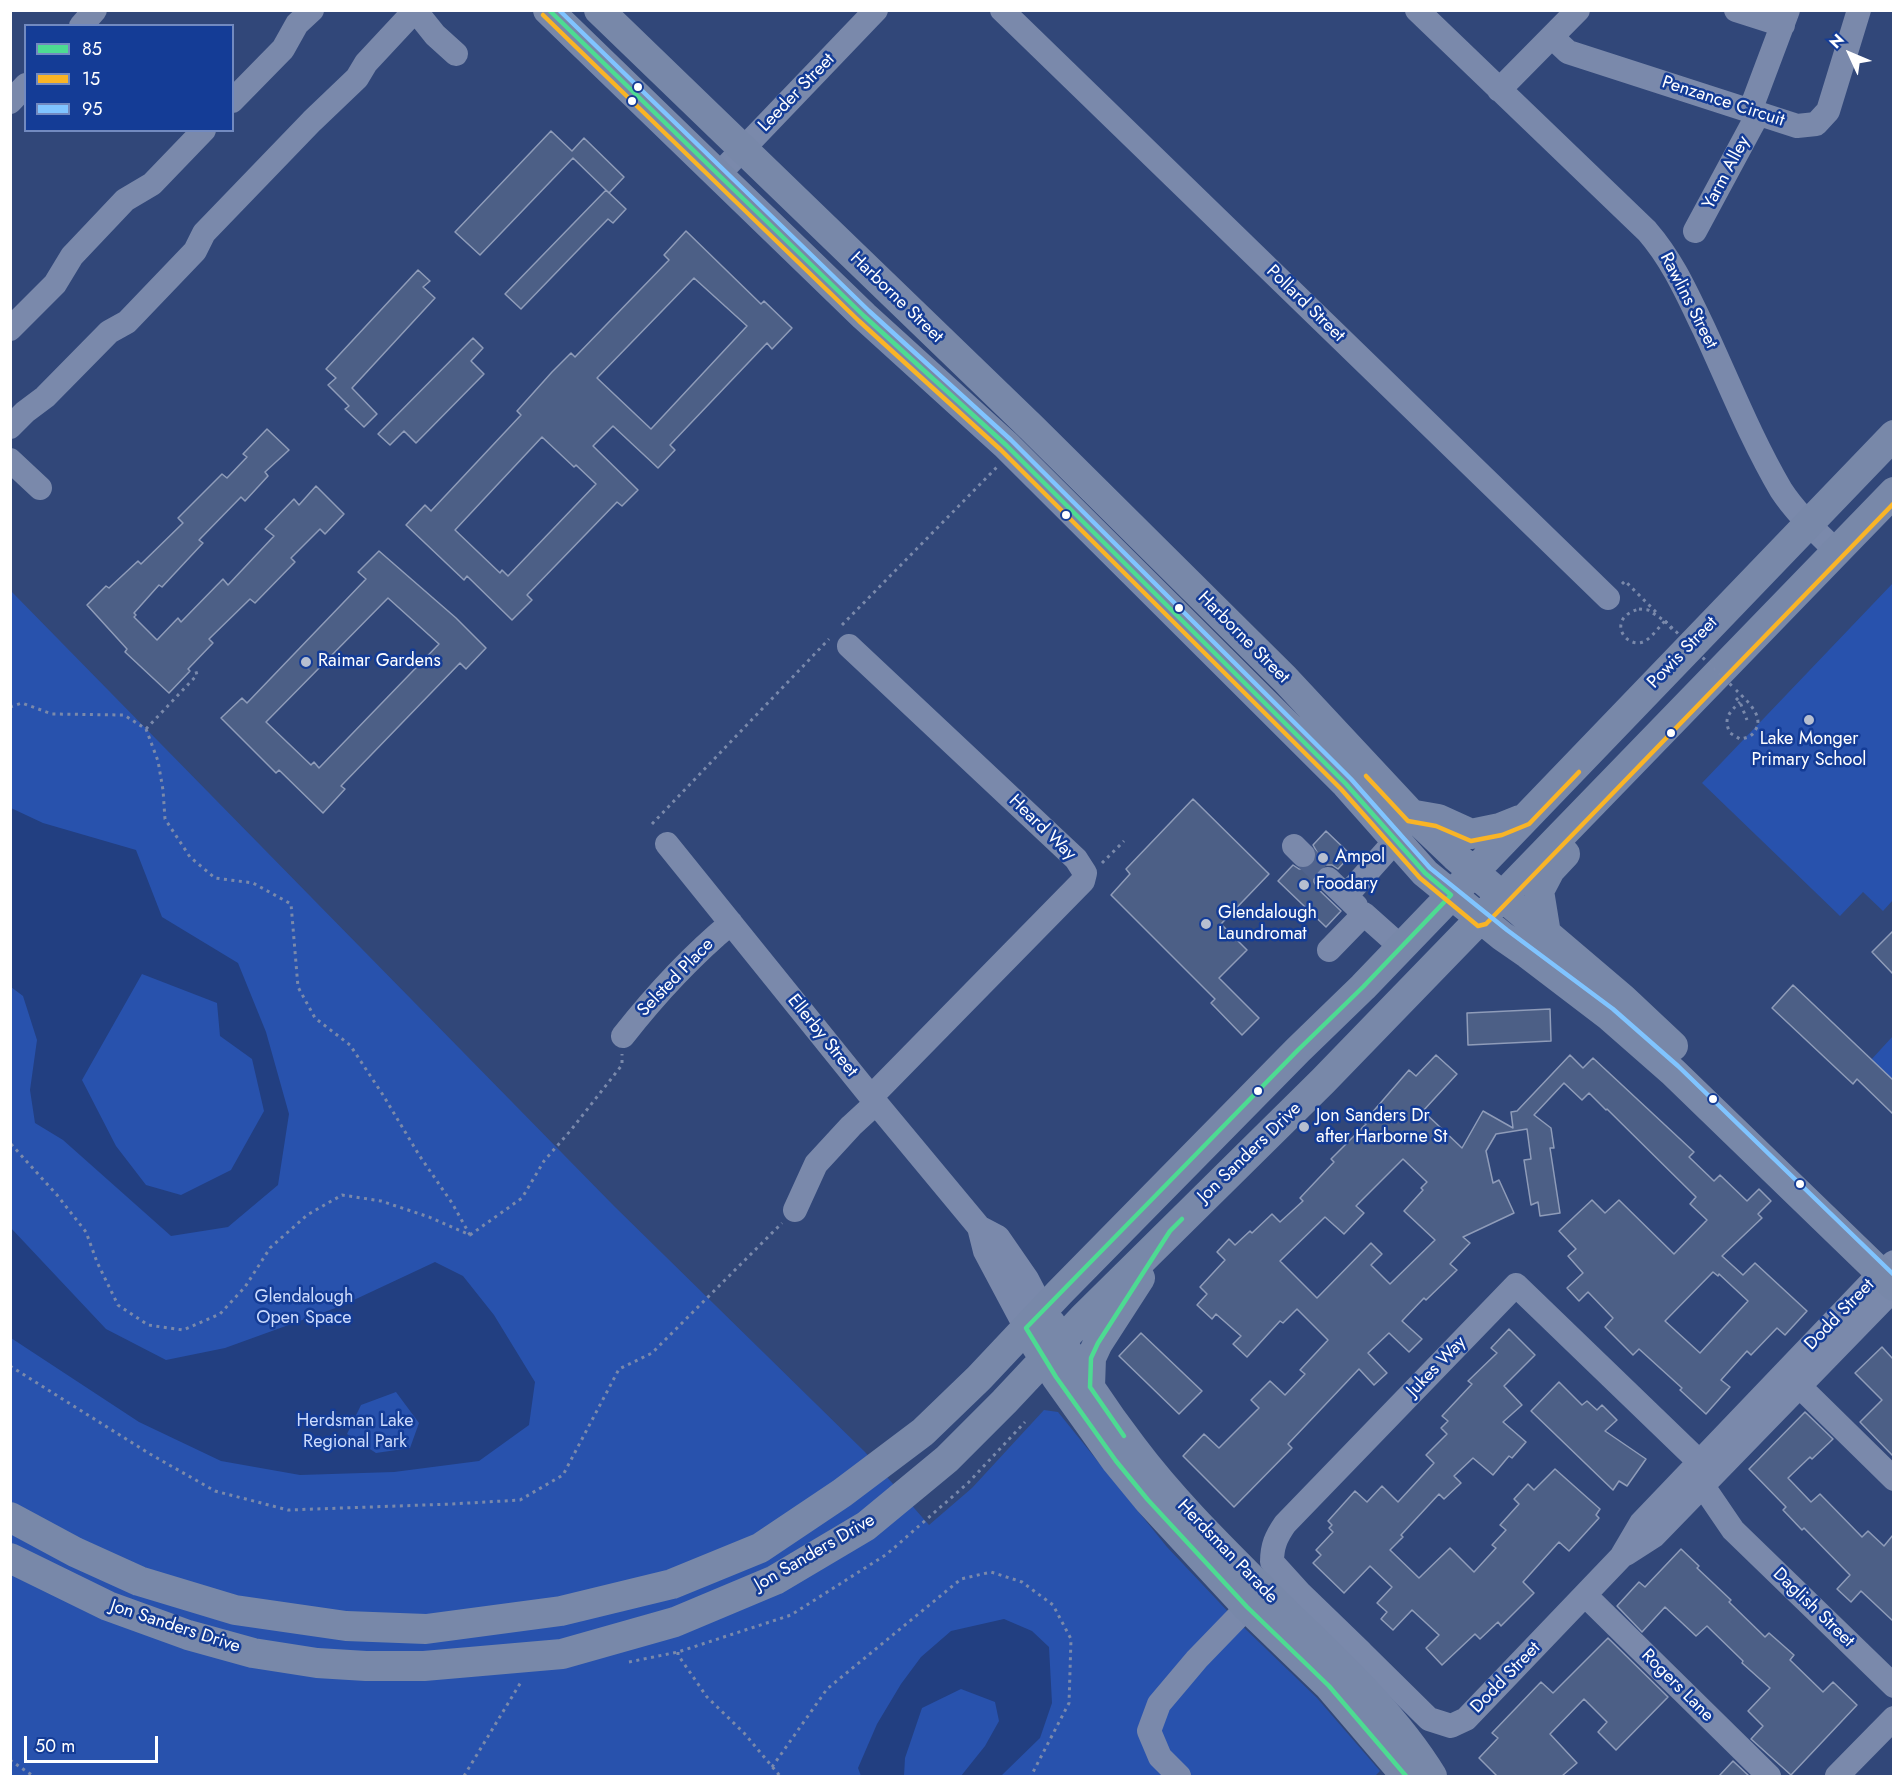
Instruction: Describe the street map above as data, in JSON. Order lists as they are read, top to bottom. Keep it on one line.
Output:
{"streets":{"main road":["Harborne Street","Powis Street","Jon Sanders Drive","Herdsman Parade"],"street":["Leeder Street","Penzance Circuit","Yarm Alley","Rawlins Street","Pollard Street","Heard Way","Selsted Place","Ellerby Street","Dodd Street","Jukes Way","Daglish Street","Rogers Lane"]},"crossings":[["Leeder Street","Harborne Street"],["Penzance Circuit","Yarm Alley"],["Harborne Street","Powis Street"],["Harborne Street","Jon Sanders Drive"],["Harborne Street","Dodd Street"],["Rawlins Street","Powis Street"],["Powis Street","Jon Sanders Drive"],["Heard Way","Ellerby Street"],["Selsted Place","Ellerby Street"],["Ellerby Street","Jon Sanders Drive"],["Ellerby Street","Herdsman Parade"],["Jon Sanders Drive","Herdsman Parade"],["Dodd Street","Jukes Way"],["Dodd Street","Herdsman Parade"],["Dodd Street","Daglish Street"],["Dodd Street","Rogers Lane"],["Jukes Way","Herdsman Parade"],["Jukes Way","Daglish Street"]],"parks":["Glendalough Open Space","Herdsman Lake Regional Park"],"places":["Raimar Gardens","Lake Monger Primary School","Ampol","Foodary","Glendalough Laundromat","Jon Sanders Dr after Harborne St"],"lines":["transit line 85","transit line 95","transit line 15"],"legend":["85","15","95"],"scale_bar":"50 m","north":"top left"}
